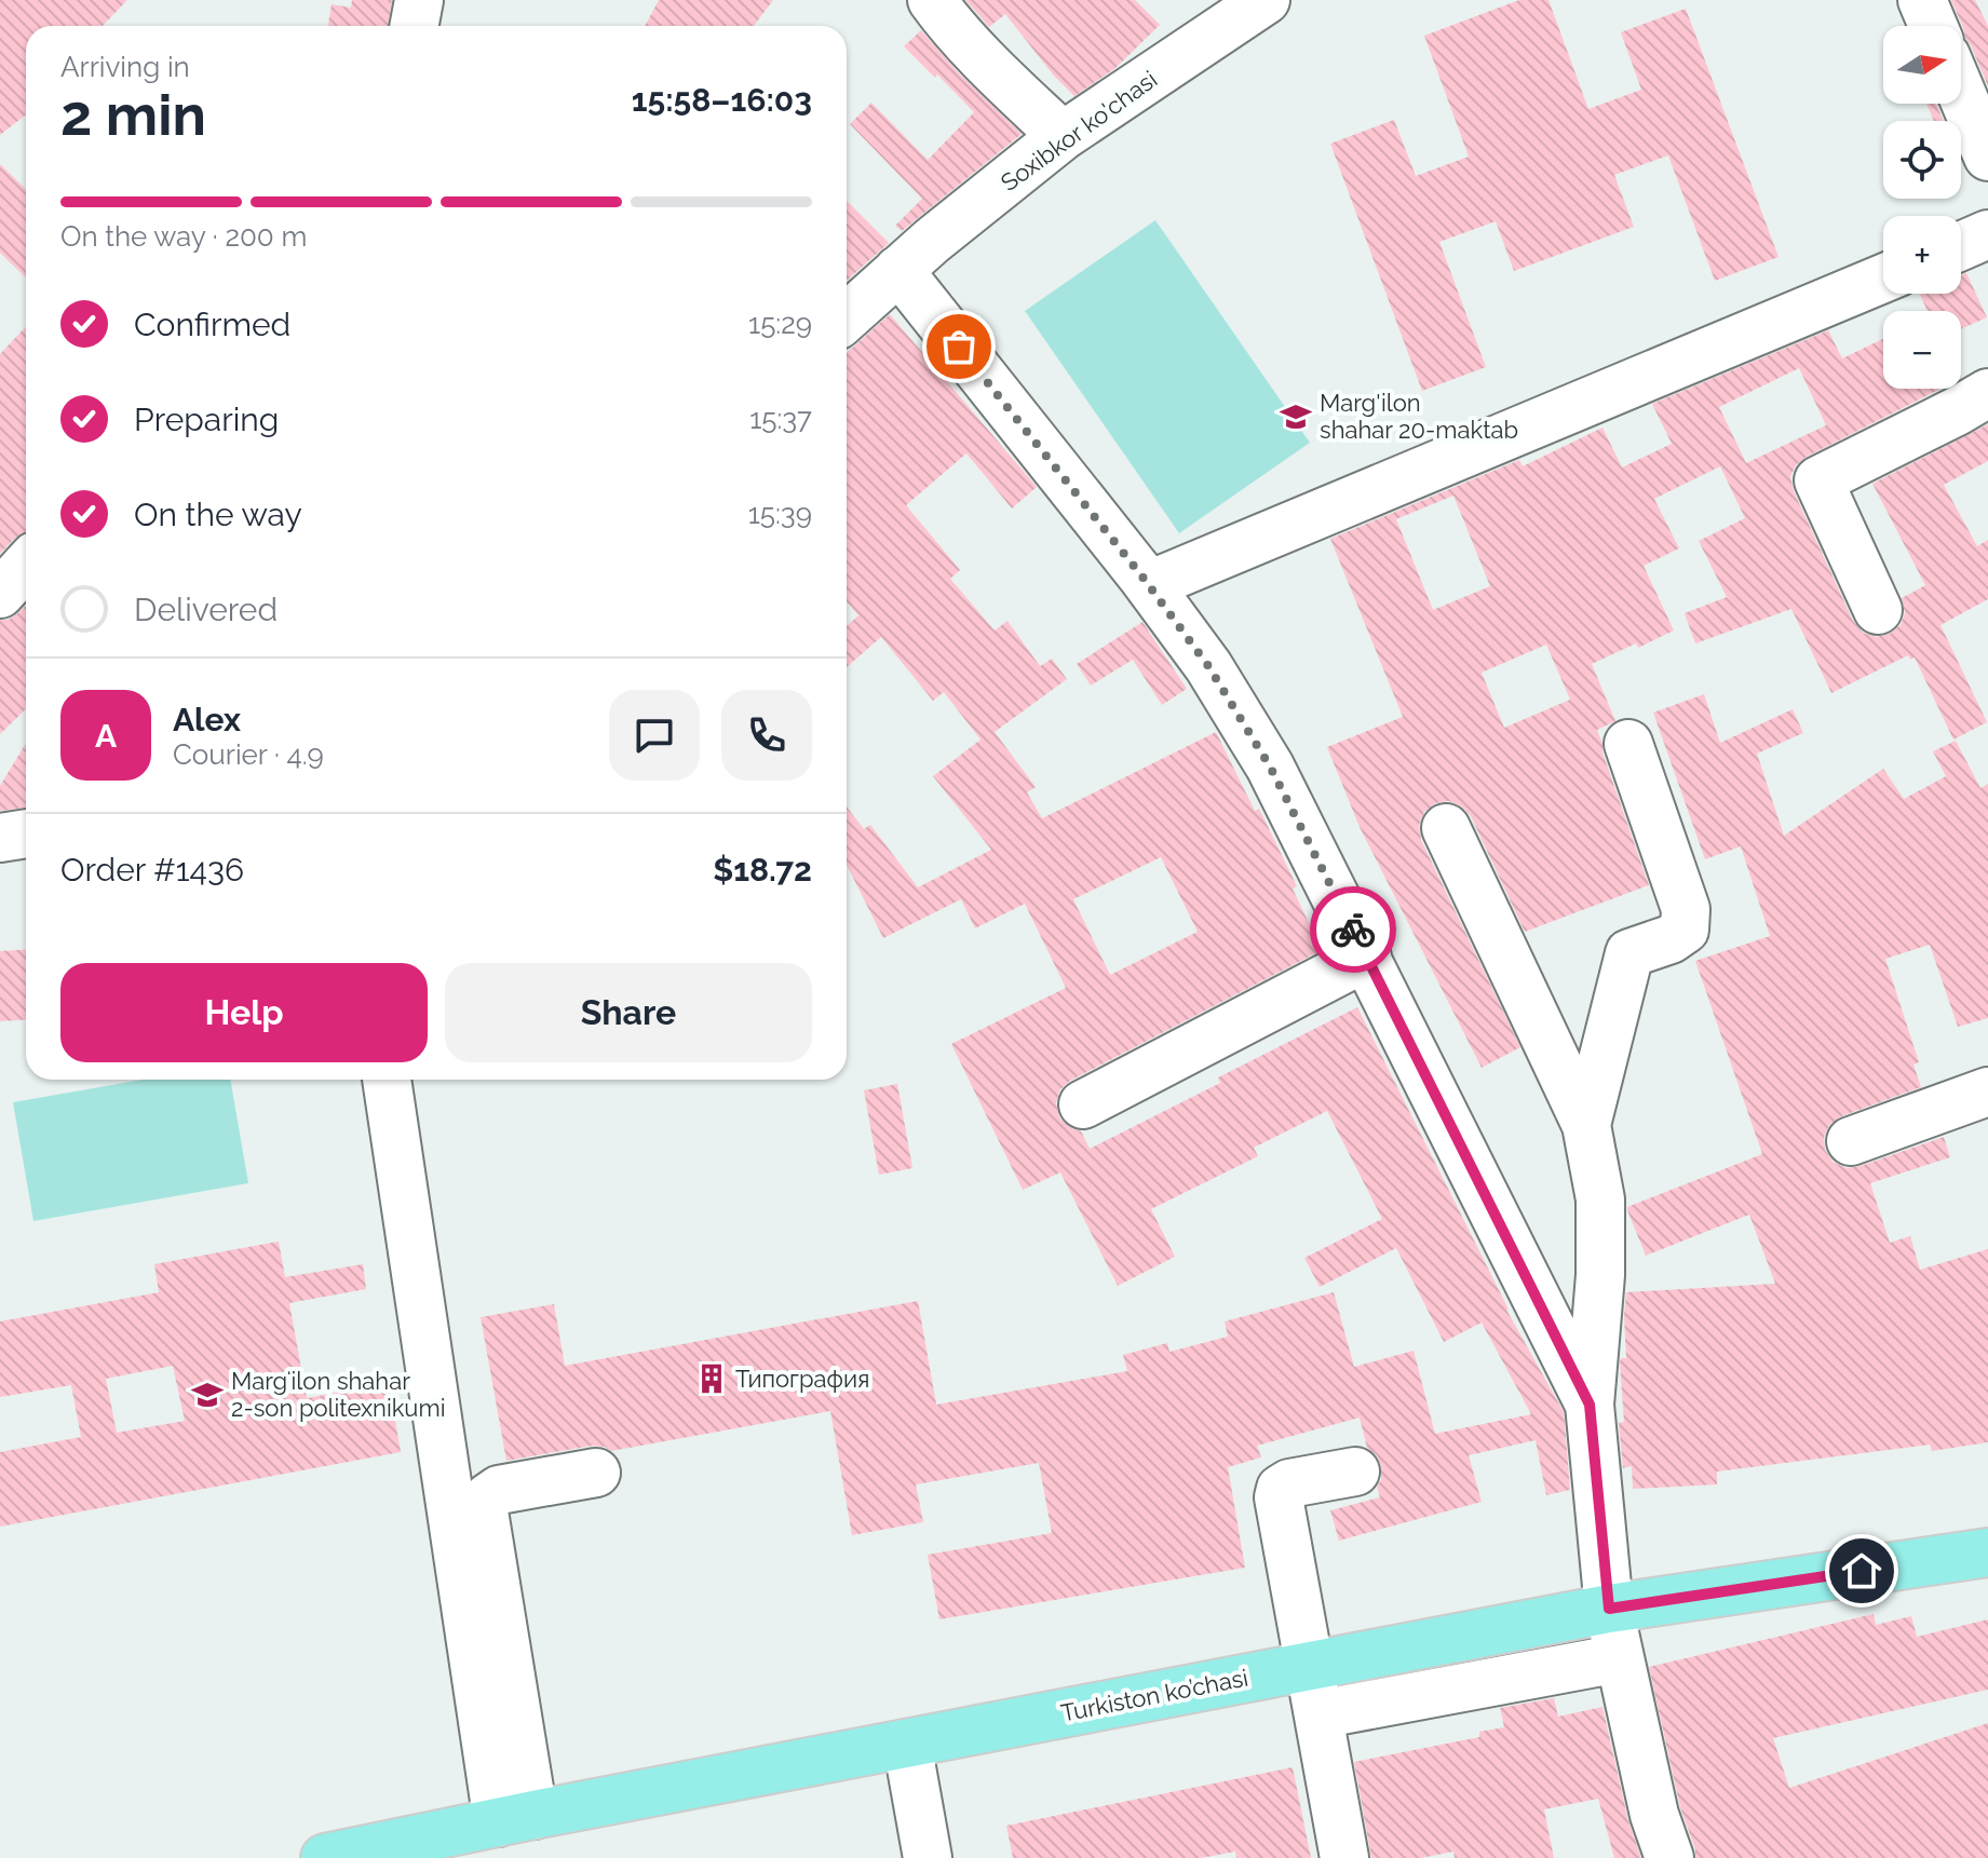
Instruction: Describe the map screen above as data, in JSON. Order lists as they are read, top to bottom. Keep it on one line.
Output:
{"streets":{"main road":["Turkiston ko’chasi"],"street":["Soxibkor ko'chasi"]},"places":{"school or university":["Marg'ilon shahar 20-maktab","Margʻilon shahar 2-son politexnikumi"],"building":["Типография"]},"north":"right","page":{"map_buttons":["+","−"],"heading":["2 min","Arriving in","15:58–16:03"],"panel":["Alex","Courier · 4.9","Order #1436","$18.72"],"bar":"On the way · 200 m","list":[["Confirmed","15:29"],["Preparing","15:37"],["On the way","15:39"],"Delivered"],"round":"A","buttons":["Help","Share"]}}
